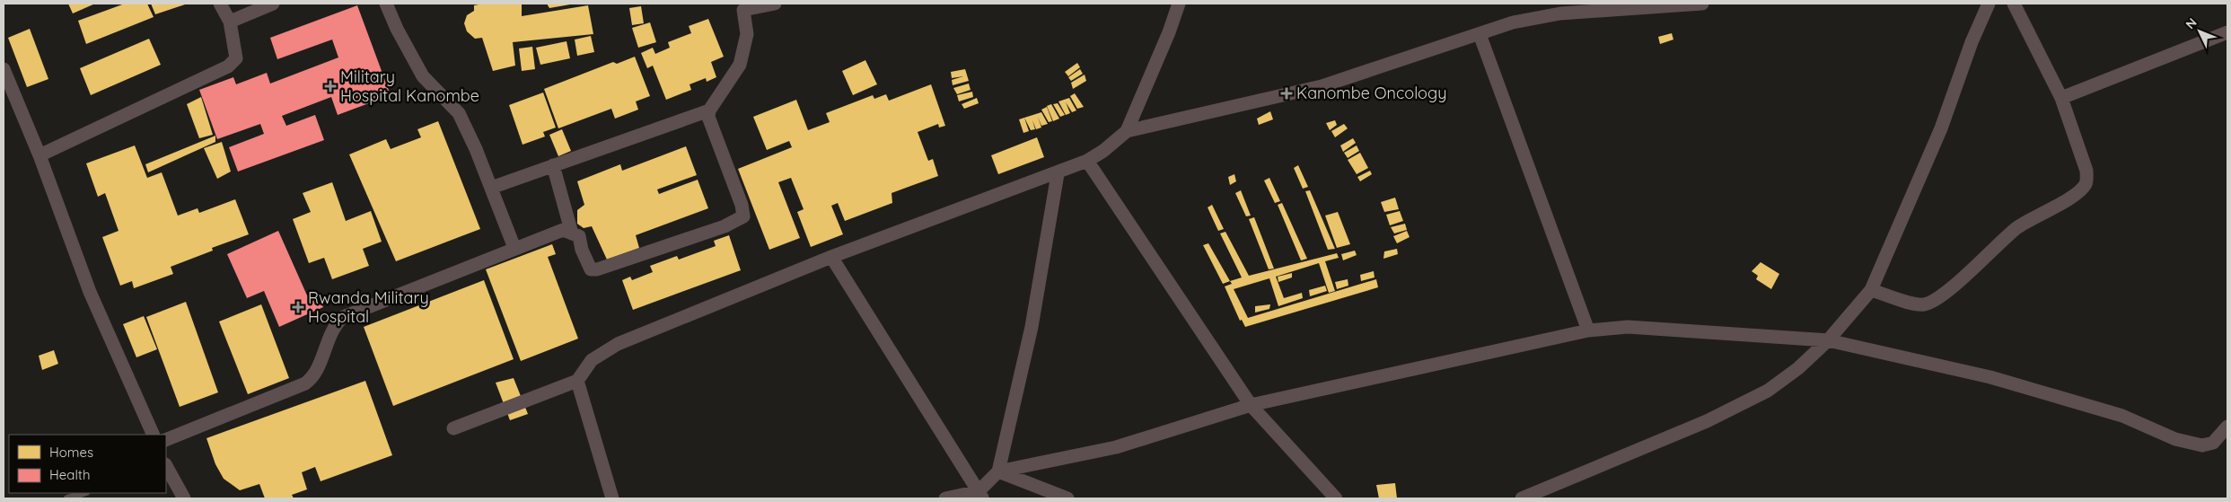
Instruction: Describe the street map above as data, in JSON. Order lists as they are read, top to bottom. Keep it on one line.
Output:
{"places":{"health":["Military Hospital Kanombe","Kanombe Oncology","Rwanda Military Hospital"]},"legend":["Homes","Health"],"north":"top left"}
